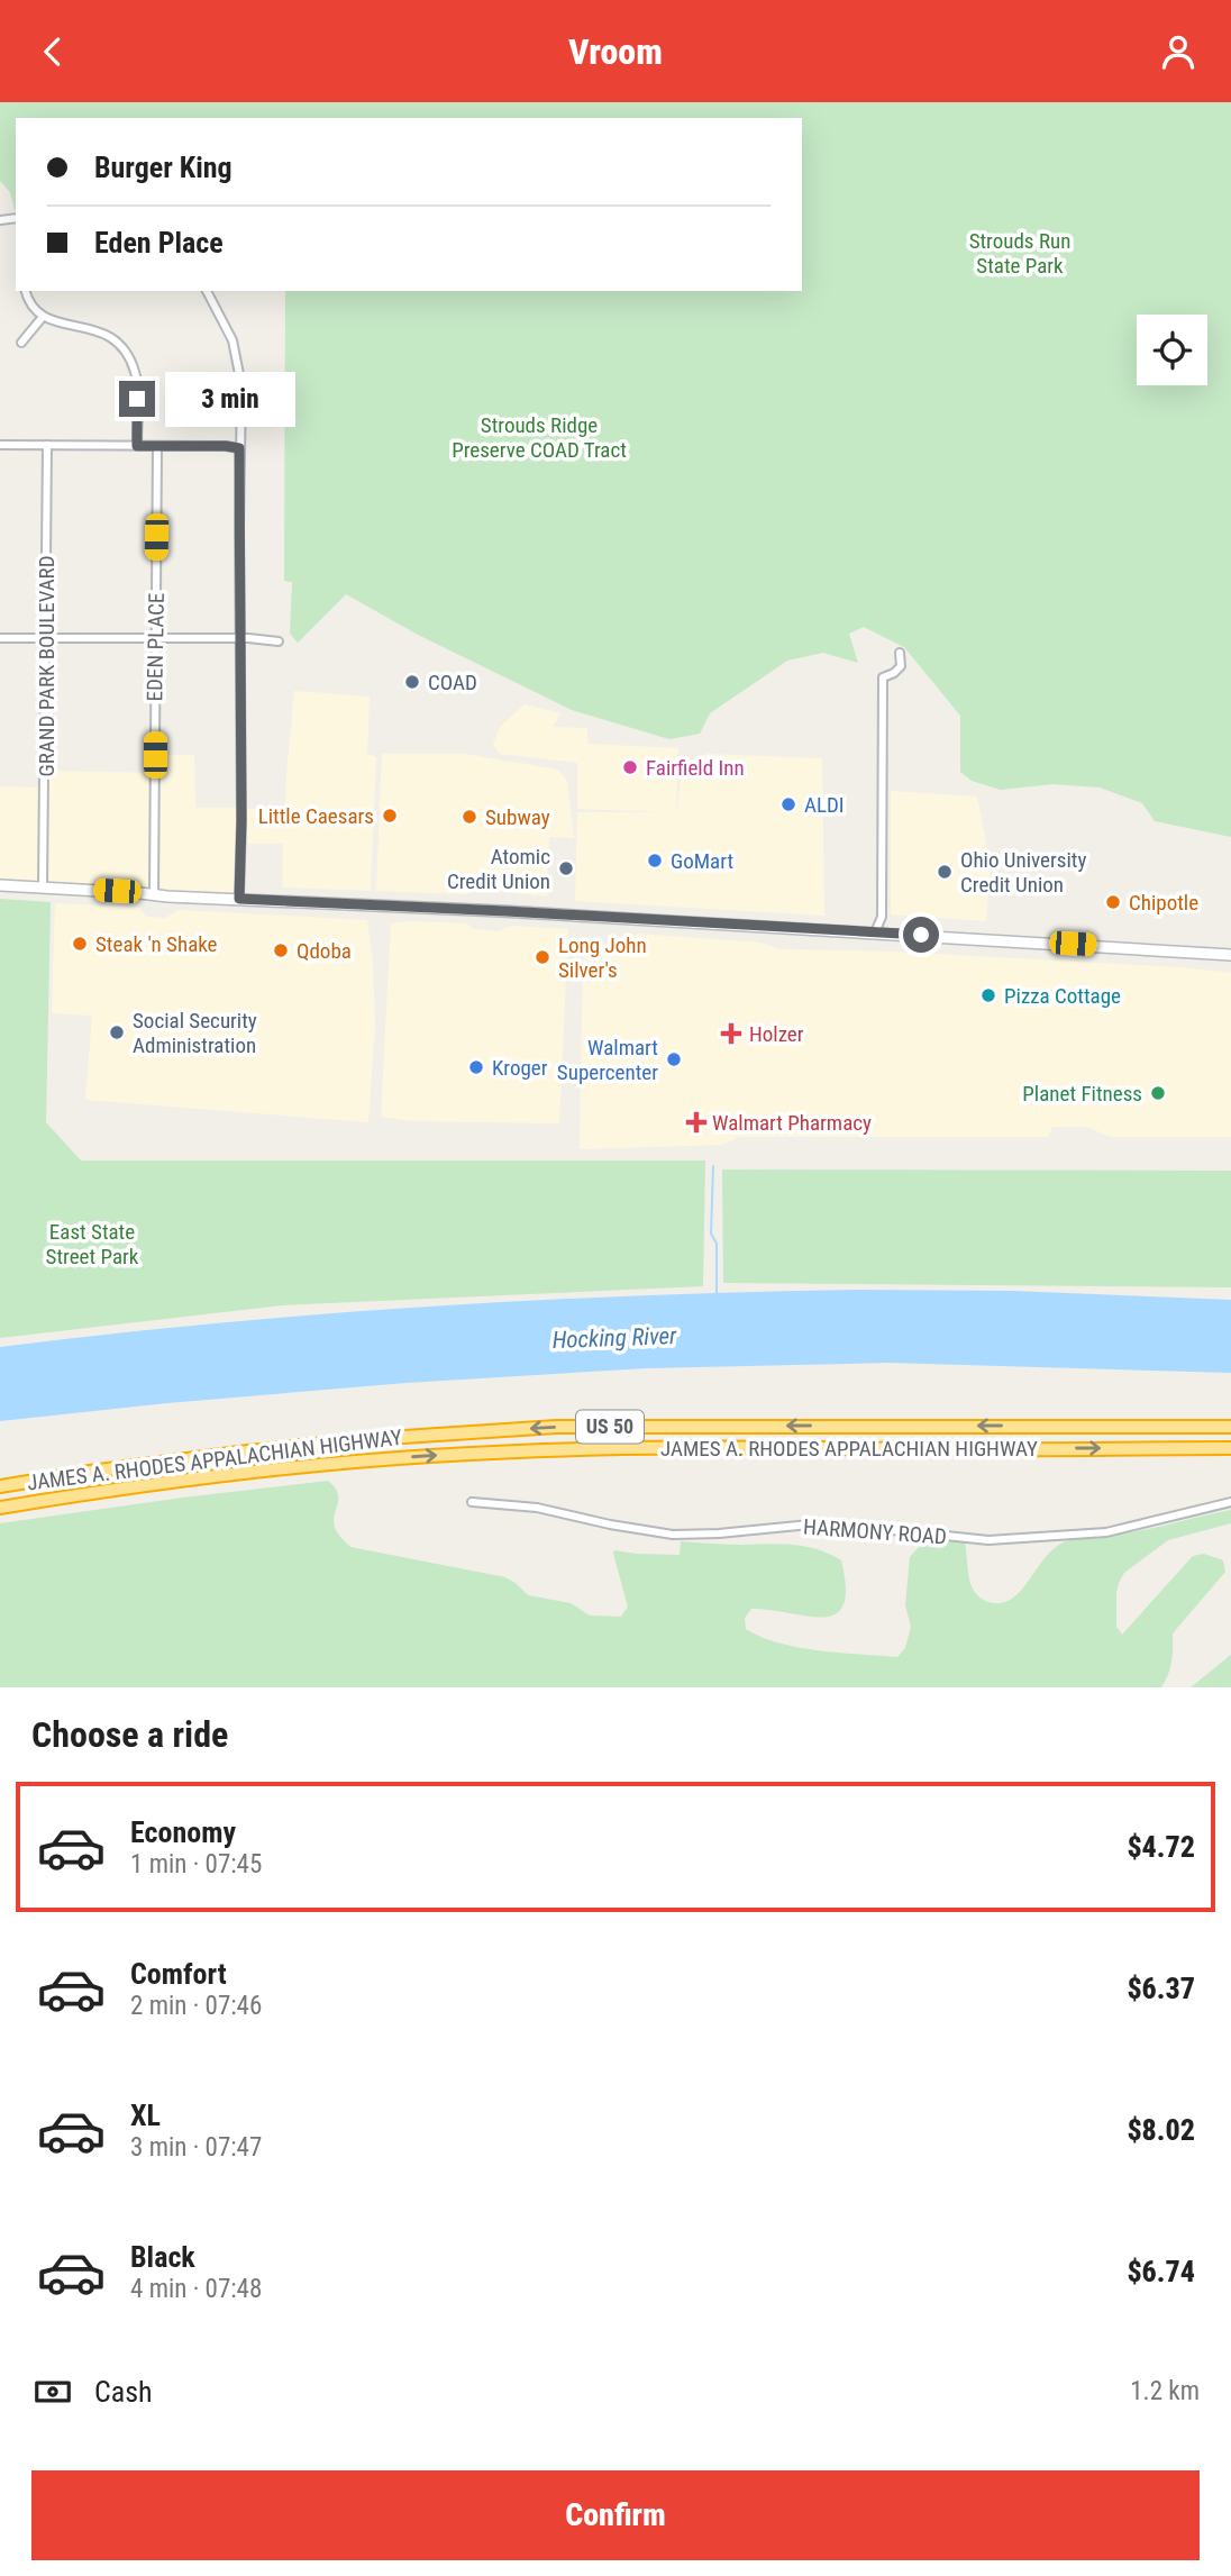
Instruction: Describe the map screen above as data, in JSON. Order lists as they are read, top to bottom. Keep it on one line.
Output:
{"streets":{"highway":["US 50","JAMES A. RHODES APPALACHIAN HIGHWAY"],"street":["EDEN PLACE","GRAND PARK BOULEVARD","HARMONY ROAD"]},"water":["Hocking River"],"parks":["Strouds Run State Park","Strouds Ridge Preserve COAD Tract","East State Street Park"],"places":{"other":["COAD","Fairfield Inn","ALDI","Little Caesars","Subway","GoMart","Atomic Credit Union","Ohio University Credit Union","Chipotle","Steak 'n Shake","Qdoba","Long John Silver's","Pizza Cottage","Social Security Administration","Walmart Supercenter","Kroger","Planet Fitness"],"health":["Holzer","Walmart Pharmacy"]},"page":{"header":"Vroom","banner":["Burger King","Eden Place"],"bubble":"3 min","heading":"Choose a ride","list":[{"name":"Economy","note":"1 min · 07:45","value":"$4.72"},{"name":"Comfort","note":"2 min · 07:46","value":"$6.37"},{"name":"XL","note":"3 min · 07:47","value":"$8.02"},{"name":"Black","note":"4 min · 07:48","value":"$6.74"}],"pay":["Cash","1.2 km"],"buttons":"Confirm"}}
